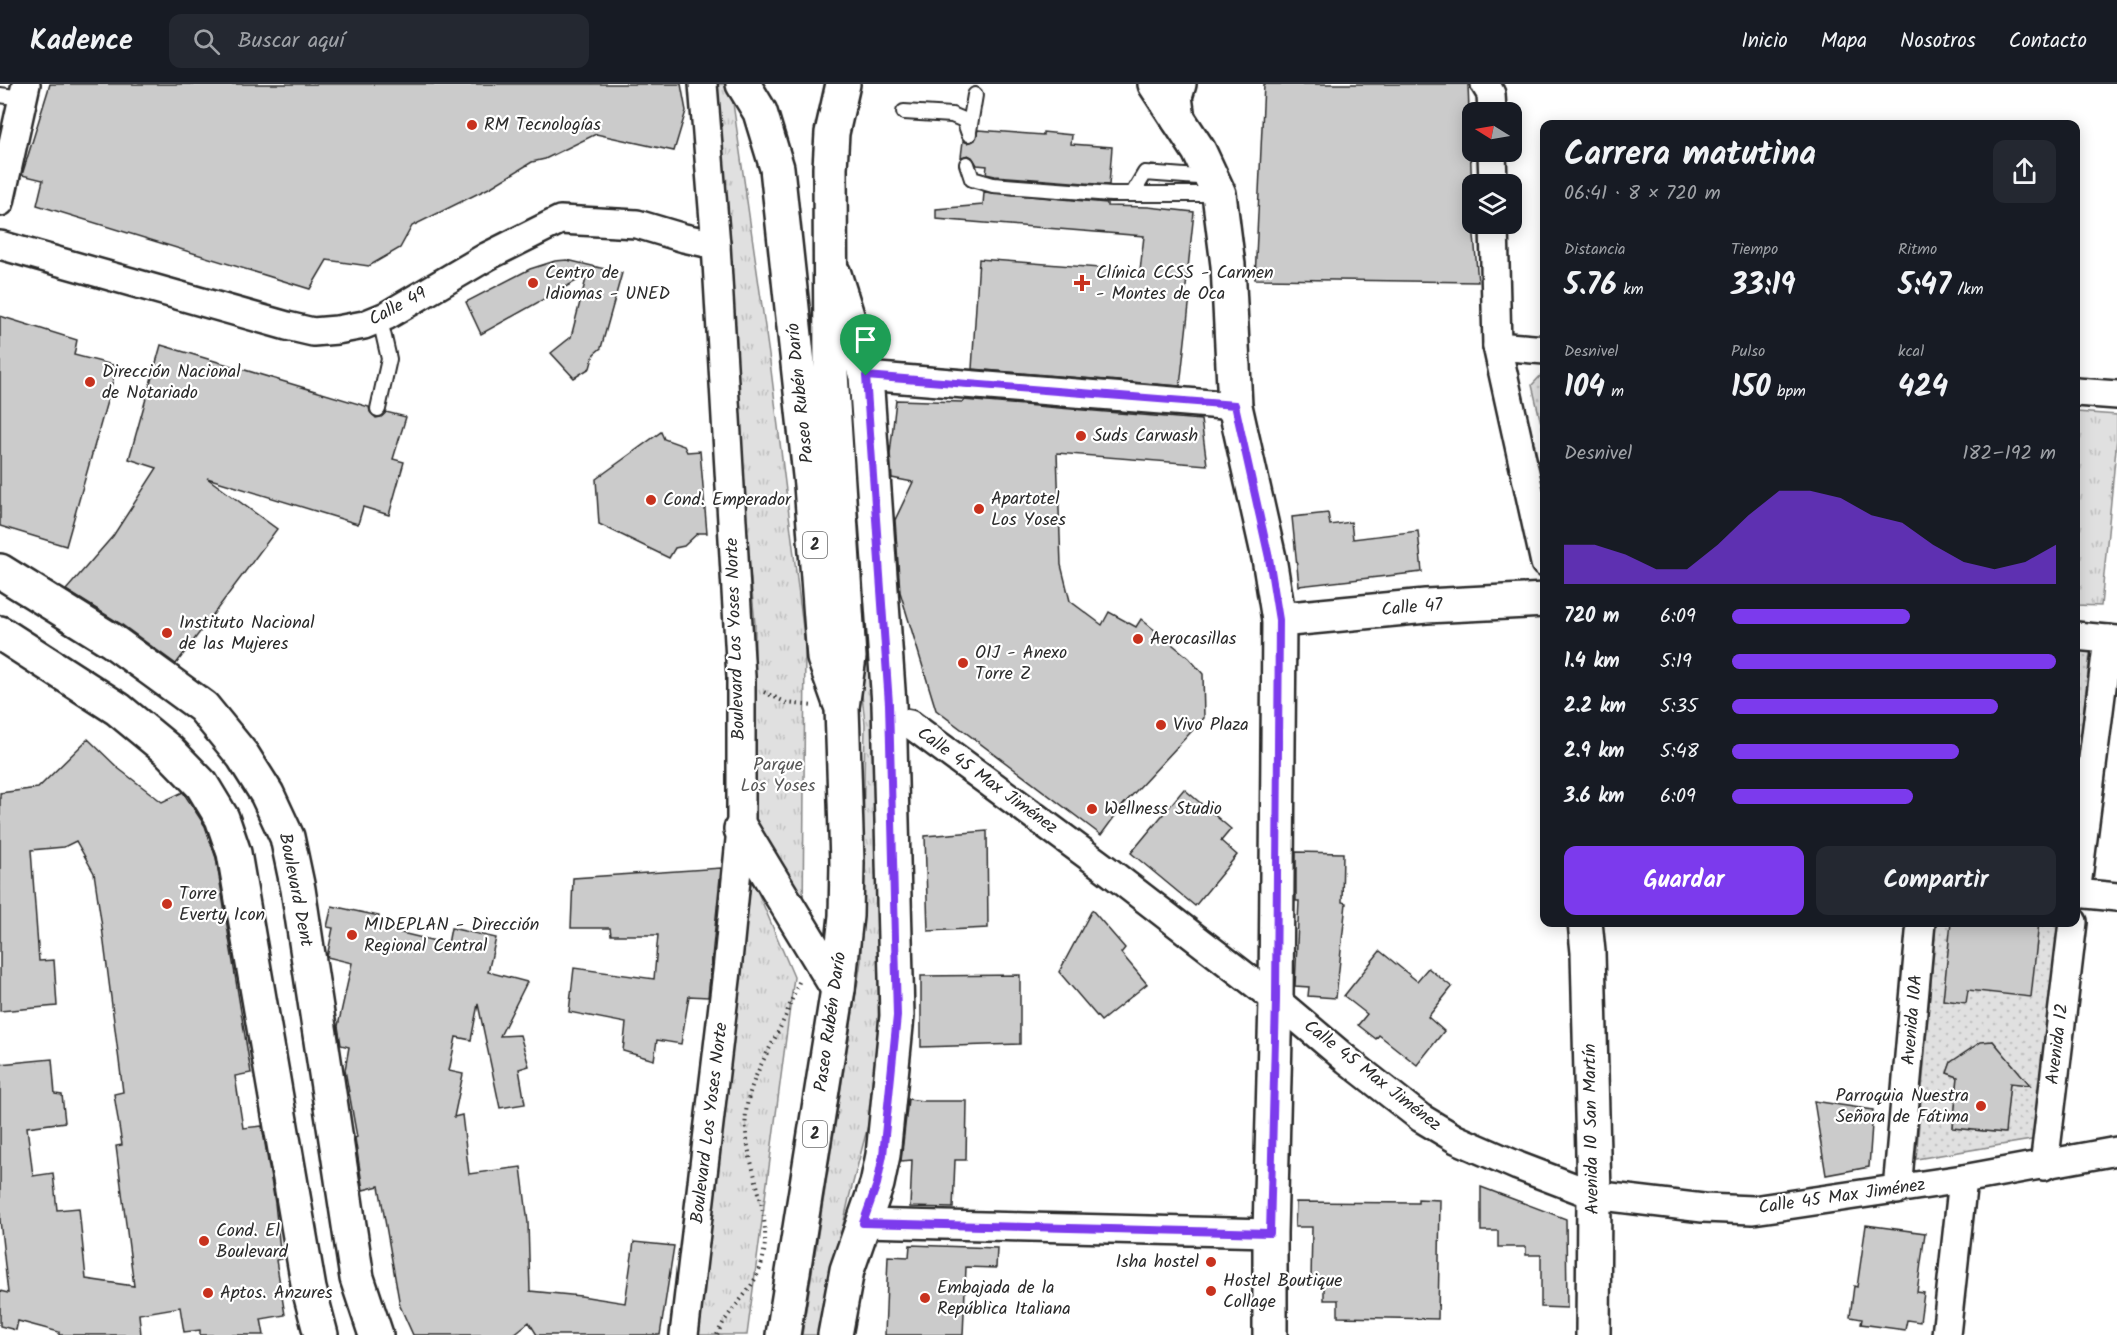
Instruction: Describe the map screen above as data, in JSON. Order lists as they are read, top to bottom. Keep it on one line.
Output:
{"streets":{"main road":["Paseo Rubén Darío","2","Calle 47","Boulevard Dent","Avenida 10 San Martín"],"street":["Calle 49","Boulevard Los Yoses Norte","Calle 45 Max Jiménez","Avenida 10A","Avenida 12"]},"crossings":[["Calle 49","Boulevard Los Yoses Norte"],["Calle 45 Max Jiménez","Avenida 10A"],["Calle 45 Max Jiménez","Avenida 12"],["Calle 45 Max Jiménez","Avenida 10 San Martín"]],"parks":["Parque Los Yoses"],"places":{"other":["RM Tecnologías","Centro de Idiomas - UNED","Dirección Nacional de Notariado","Suds Carwash","Cond. Emperador","Apartotel Los Yoses","Instituto Nacional de las Mujeres","Aerocasillas","OIJ - Anexo Torre Z","Vivo Plaza","Wellness Studio","Torre Everty Icon","MIDEPLAN - Dirección Regional Central","Parroquia Nuestra Señora de Fátima","Cond. El Boulevard","Isha hostel","Hostel Boutique Collage","Aptos. Anzures","Embajada de la República Italiana"],"health":["Clínica CCSS - Carmen - Montes de Oca"]},"north":"left","page":{"header":"Kadence","search":"Buscar aquí","nav":["Inicio","Mapa","Nosotros","Contacto"],"heading":["Carrera matutina","06:41 · 8 × 720 m"],"stats":[["Distancia","5.76 km"],["Tiempo","33:19"],["Ritmo","5:47 /km"],["Desnivel","104 m"],["Pulso","150 bpm"],["kcal","424"]],"chart":["Desnivel","182–192 m"],"list":[{"name":"720 m","note":"6:09"},{"name":"1.4 km","note":"5:19"},{"name":"2.2 km","note":"5:35"},{"name":"2.9 km","note":"5:48"},{"name":"3.6 km","note":"6:09"}],"buttons":["Guardar","Compartir"]}}
